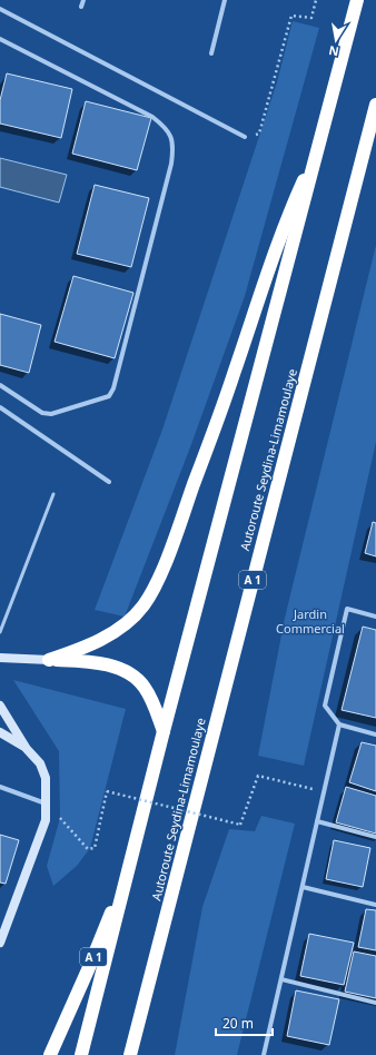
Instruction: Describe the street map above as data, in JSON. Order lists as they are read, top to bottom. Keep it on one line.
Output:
{"streets":{"highway":["Autoroute Seydina-Limamoulaye","A 1"]},"parks":["Jardin Commercial"],"scale_bar":"20 m","north":"bottom"}
